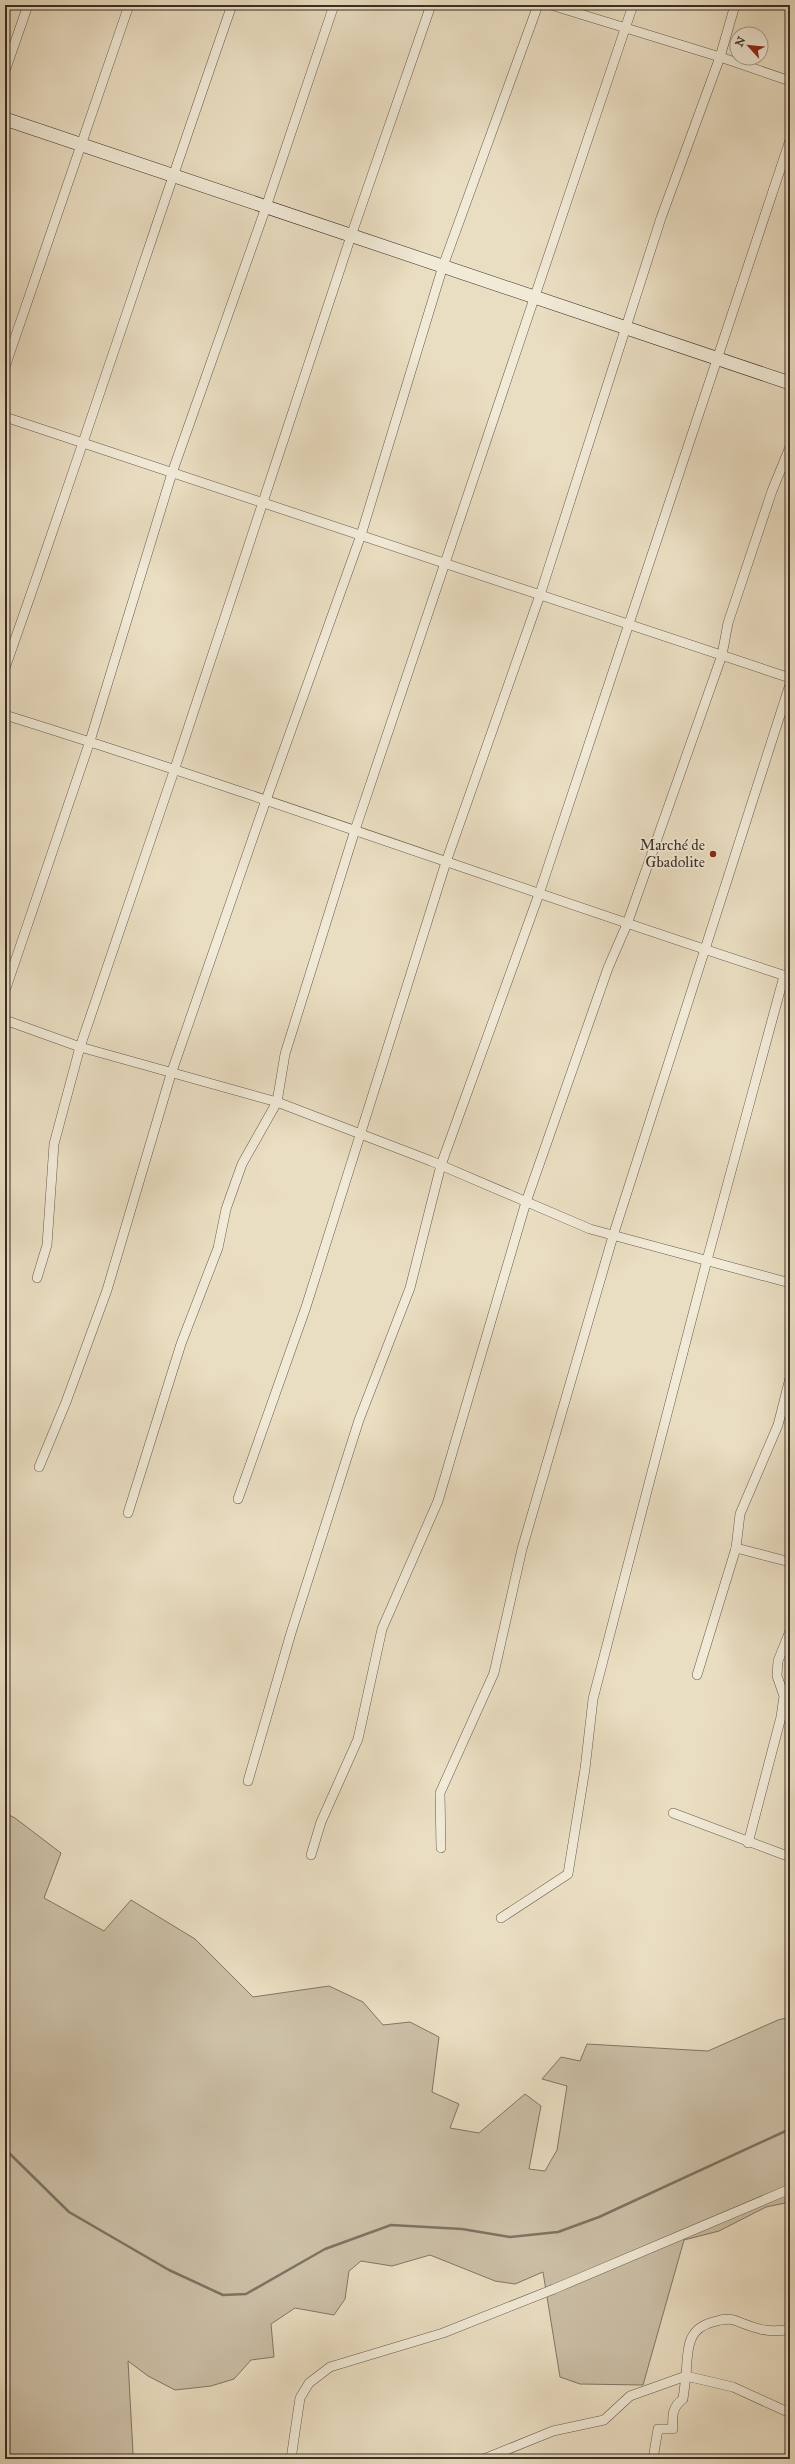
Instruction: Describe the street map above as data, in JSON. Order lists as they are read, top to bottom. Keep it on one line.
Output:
{"places":["Marché de Gbadolite"],"north":"top left"}
